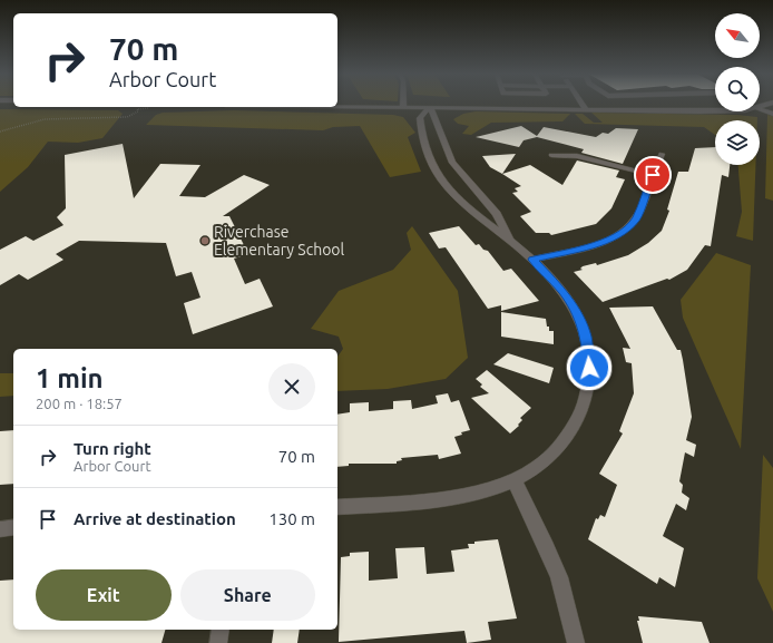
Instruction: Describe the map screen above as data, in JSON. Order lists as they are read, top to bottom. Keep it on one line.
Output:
{"places":["Riverchase Elementary School"],"north":"top left","page":{"turn":["70 m","Arbor Court"],"heading":["1 min","200 m · 18:57"],"list":[{"name":"Turn right","note":"Arbor Court","value":"70 m"},{"name":"Arrive at destination","value":"130 m"}],"buttons":["Exit","Share"]}}
